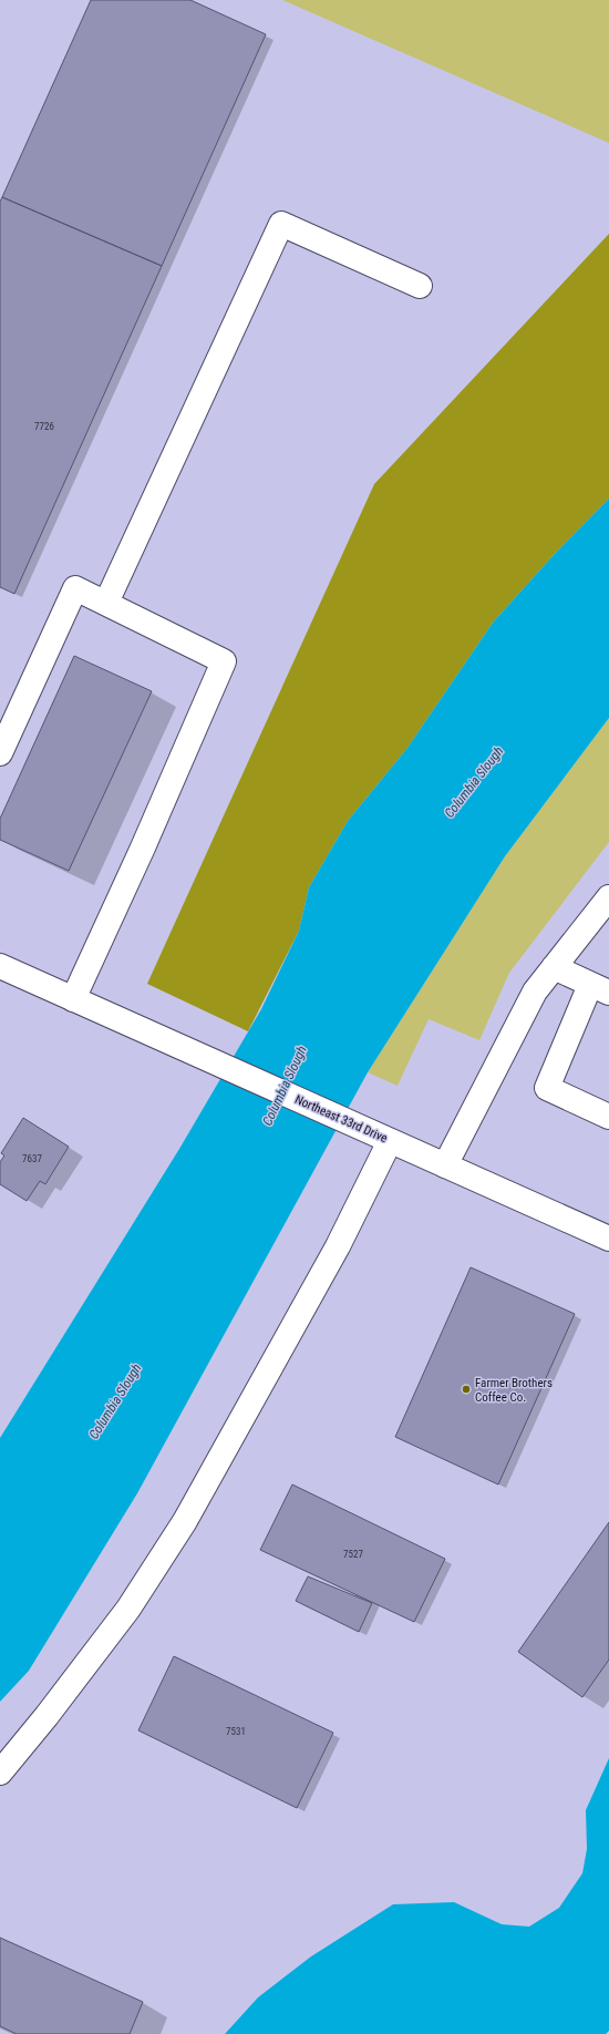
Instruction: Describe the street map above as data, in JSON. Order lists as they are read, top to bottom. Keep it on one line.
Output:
{"streets":{"main road":["Northeast 33rd Drive"]},"water":["Columbia Slough"],"places":["Farmer Brothers Coffee Co."],"house_numbers":["7726","7637","7527","7531"]}
